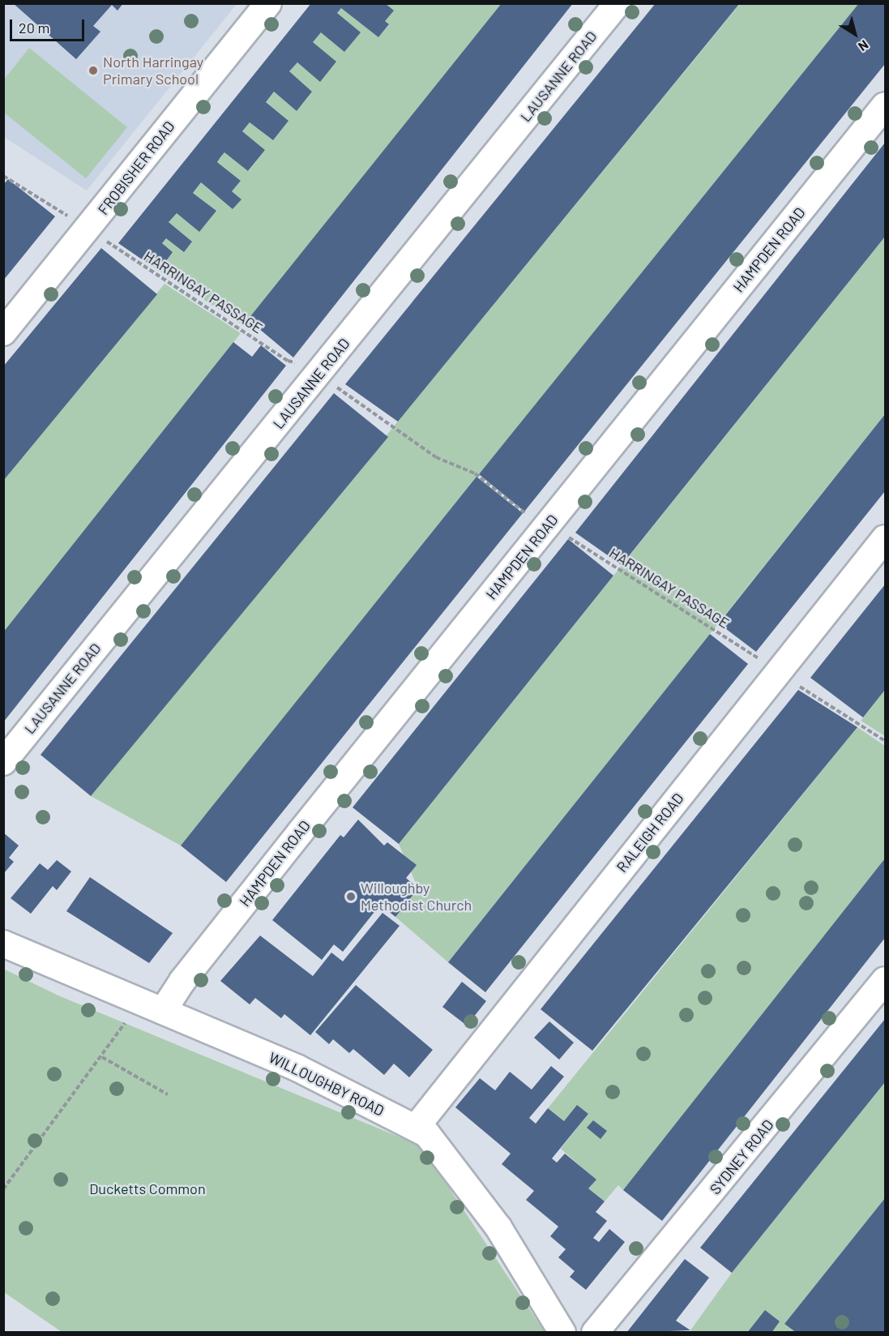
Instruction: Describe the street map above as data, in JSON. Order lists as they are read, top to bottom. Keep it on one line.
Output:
{"streets":{"street":["LAUSANNE ROAD","FROBISHER ROAD","HAMPDEN ROAD","RALEIGH ROAD","WILLOUGHBY ROAD","SYDNEY ROAD"],"path":["HARRINGAY PASSAGE"]},"crossings":[["HAMPDEN ROAD","WILLOUGHBY ROAD"],["RALEIGH ROAD","WILLOUGHBY ROAD"]],"parks":["Ducketts Common"],"places":["North Harringay Primary School","Willoughby Methodist Church"],"scale_bar":"20 m","north":"bottom right"}
